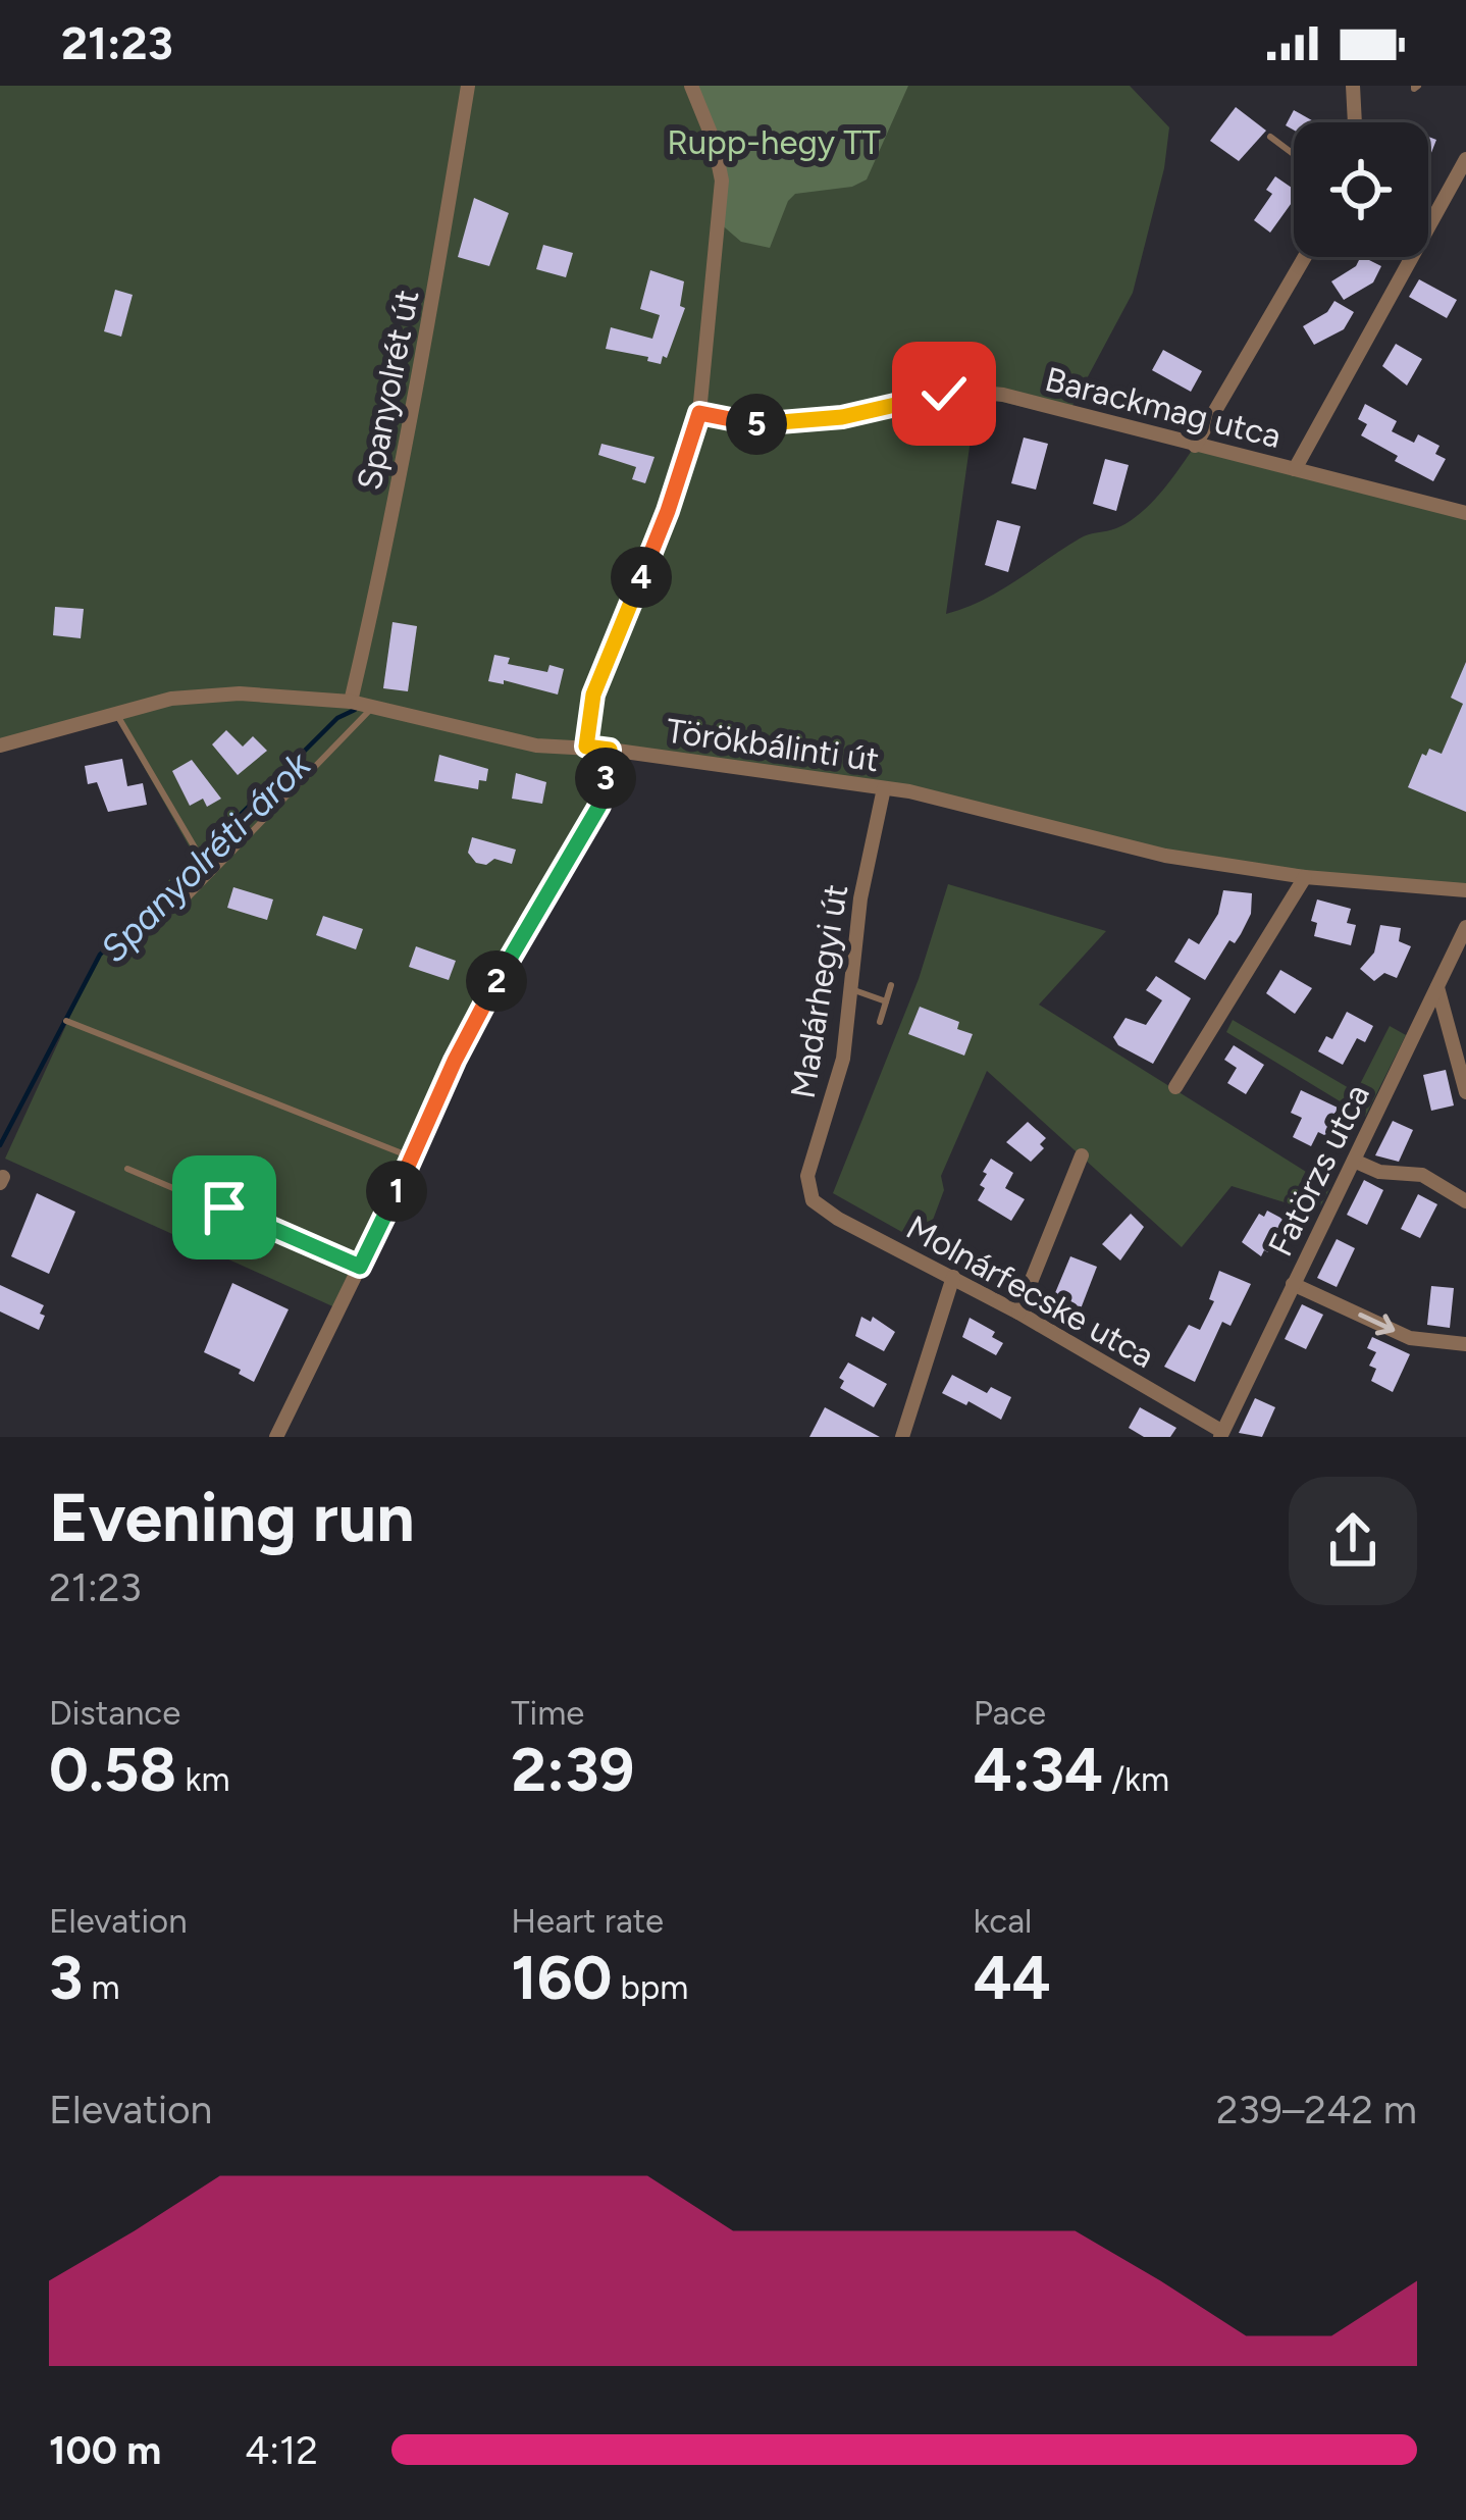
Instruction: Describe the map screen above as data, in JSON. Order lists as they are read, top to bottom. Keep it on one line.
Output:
{"streets":{"street":["Spanyolrét út","Barackmag utca","Törökbálinti út","Madárhegyi út","Fatörzs utca","Molnárfecske utca"]},"crossings":[["Spanyolrét út","Törökbálinti út"],["Törökbálinti út","Madárhegyi út"],["Madárhegyi út","Molnárfecske utca"],["Fatörzs utca","Molnárfecske utca"]],"water":["Spanyolréti-árok"],"parks":["Rupp-hegy TT"],"page":{"status":"21:23","pins":["5","4","3","2","1"],"heading":["Evening run","21:23"],"stats":[["Distance","0.58 km"],["Time","2:39"],["Pace","4:34 /km"],["Elevation","3 m"],["Heart rate","160 bpm"],["kcal","44"]],"chart":["Elevation","239–242 m"],"list":[{"name":"100 m","note":"4:12"}]}}
